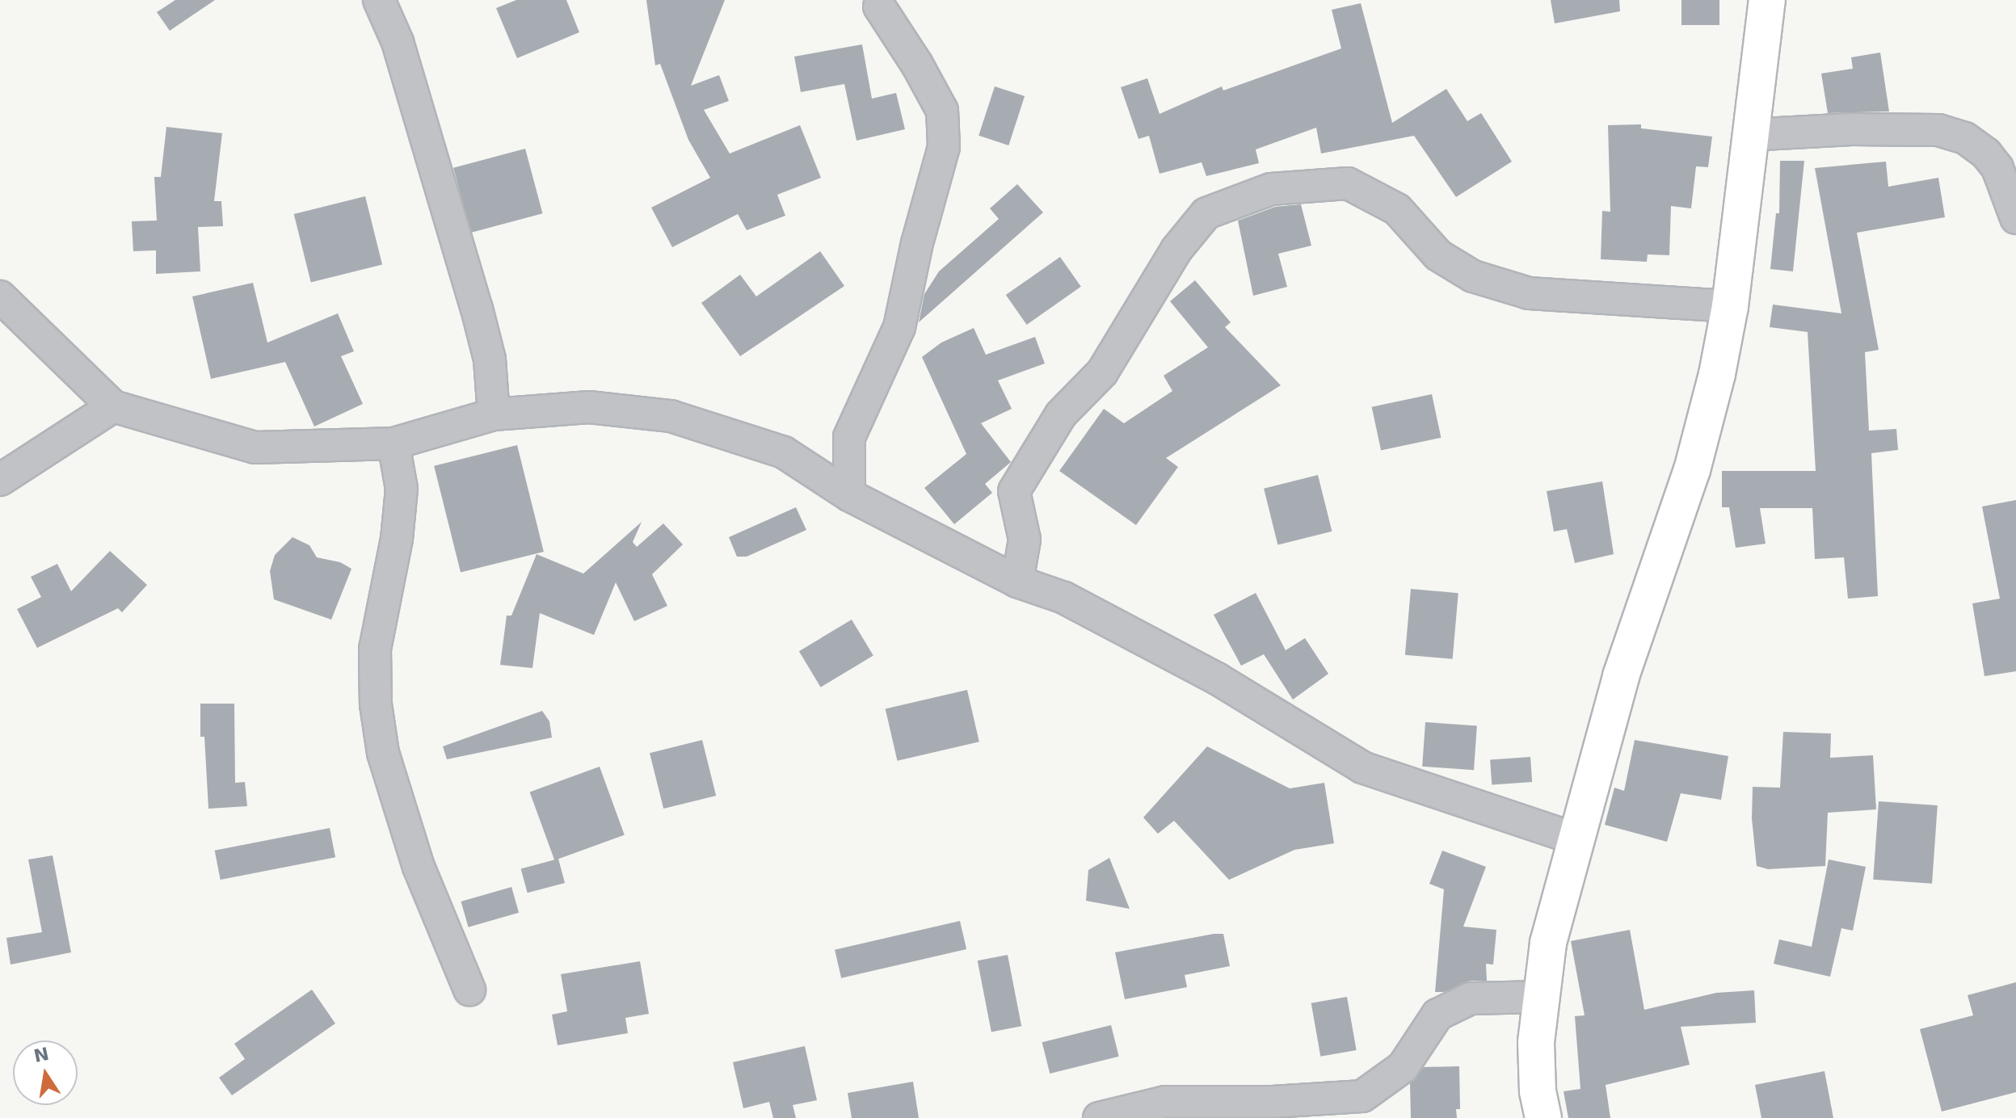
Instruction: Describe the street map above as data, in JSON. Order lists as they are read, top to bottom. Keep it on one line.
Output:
{"north":"top"}
